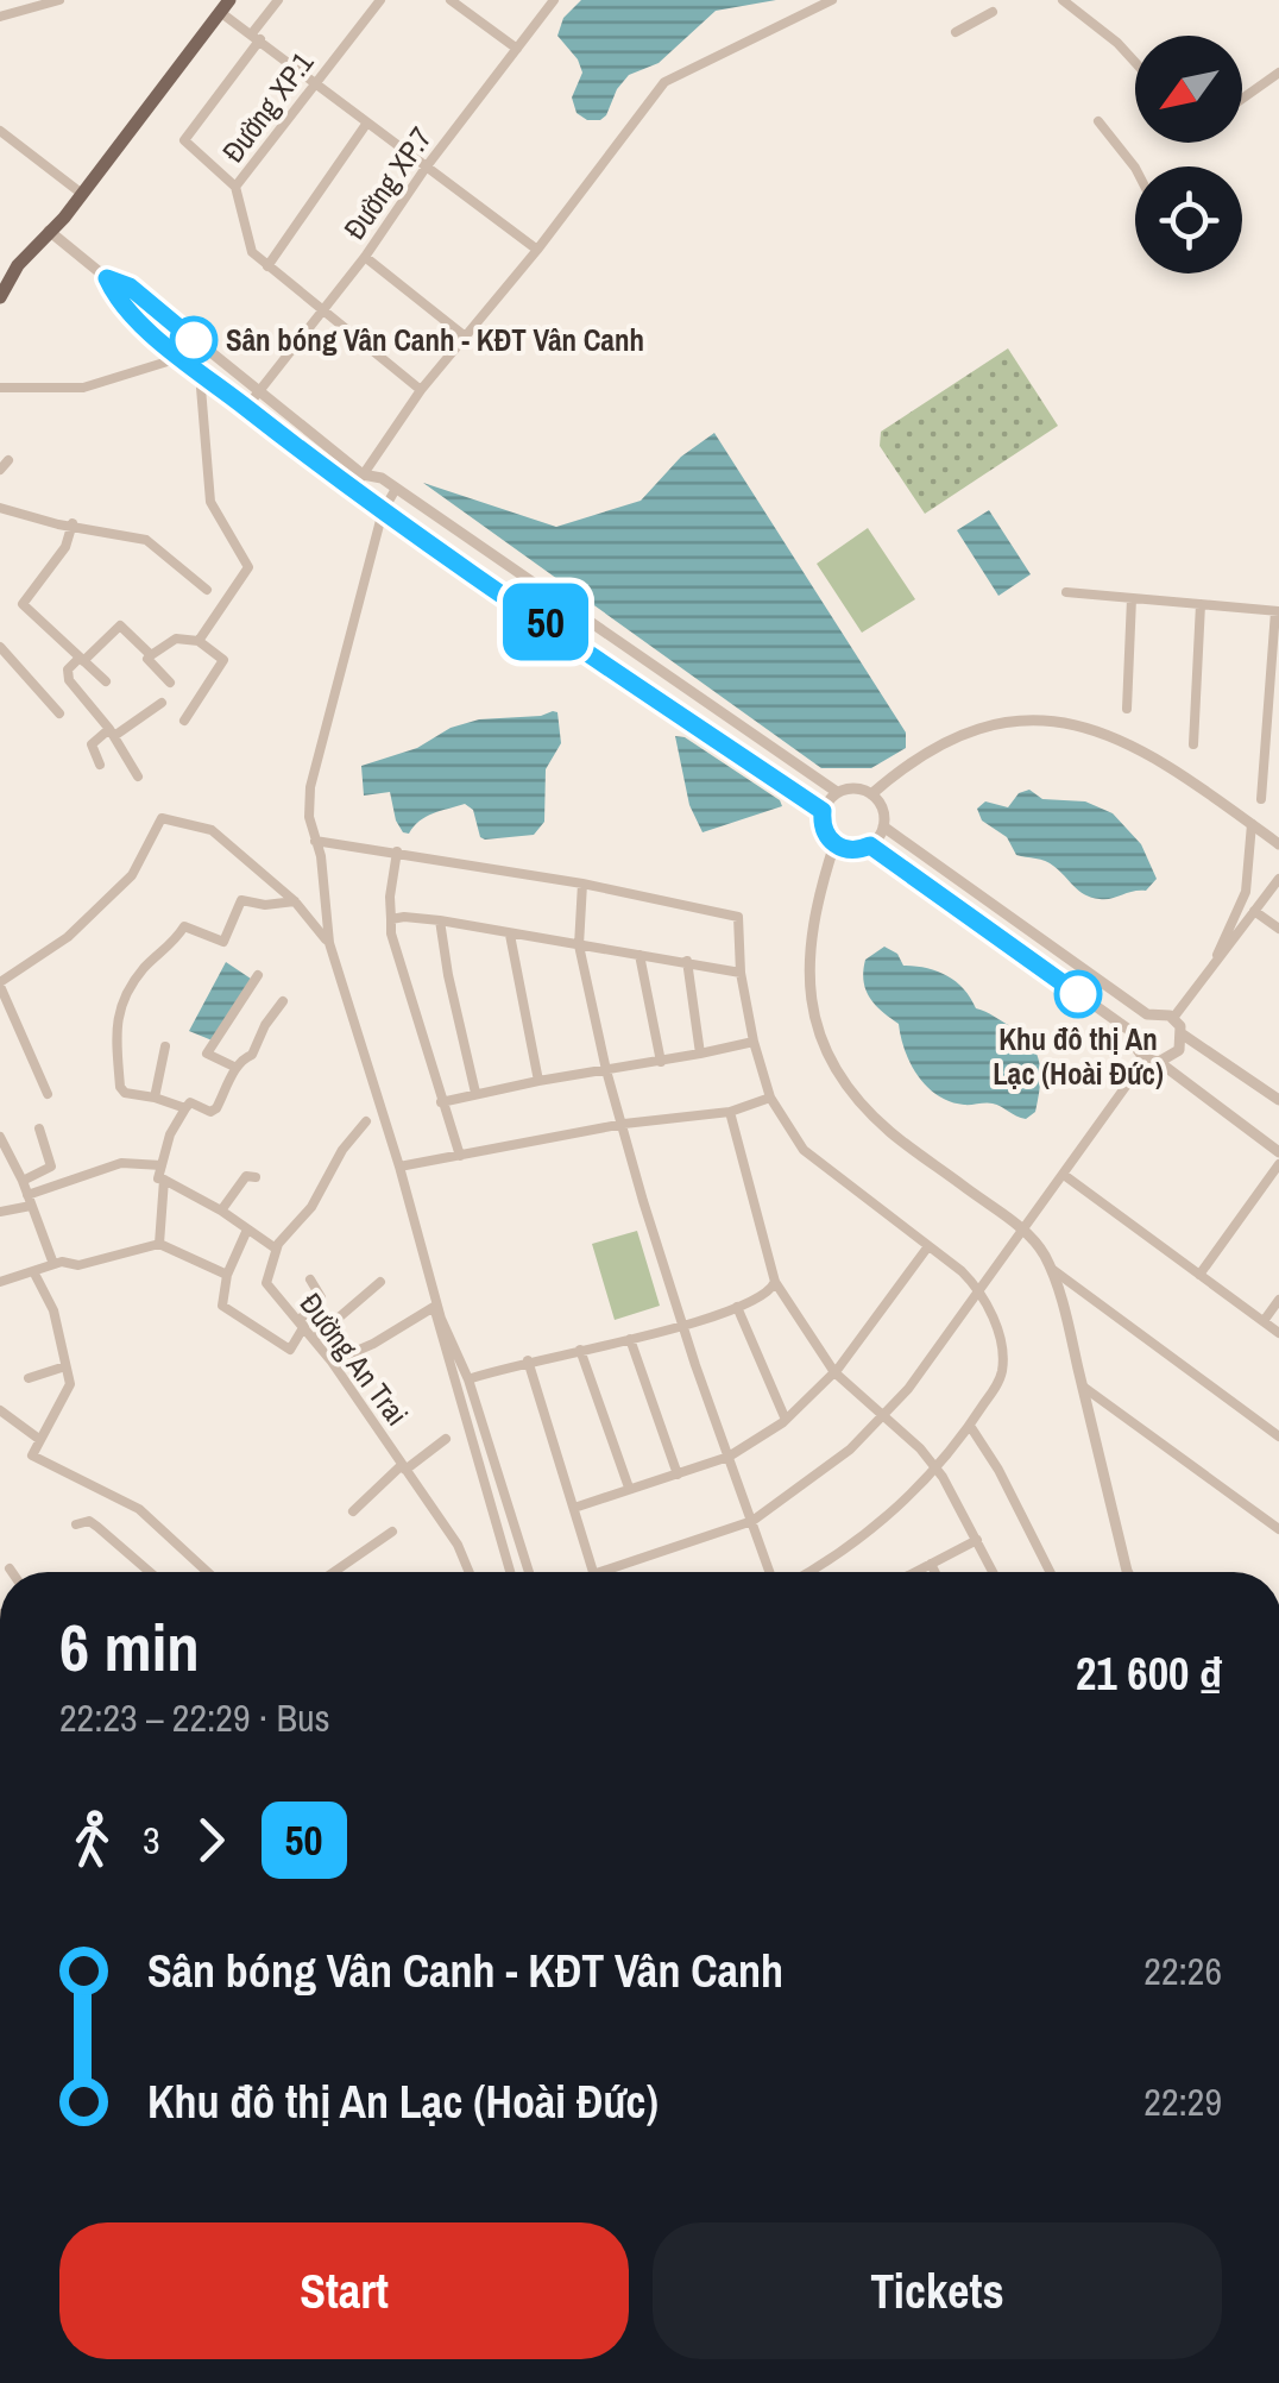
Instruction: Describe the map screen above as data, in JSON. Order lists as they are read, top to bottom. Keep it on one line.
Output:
{"streets":{"street":["Đường XP.1","Đường XP.7","Đường An Trai"]},"places":["Sân bóng Vân Canh - KĐT Vân Canh","Khu đô thị An Lạc (Hoài Đức)"],"lines":["bus line 50"],"north":"bottom left","page":{"on_map":"50","heading":["6 min","22:23 – 22:29 · Bus","21 600 ₫"],"legs":["3","50"],"list":[{"name":"Sân bóng Vân Canh - KĐT Vân Canh","value":"22:26"},{"name":"Khu đô thị An Lạc (Hoài Đức)","value":"22:29"}],"buttons":["Start","Tickets"]}}
